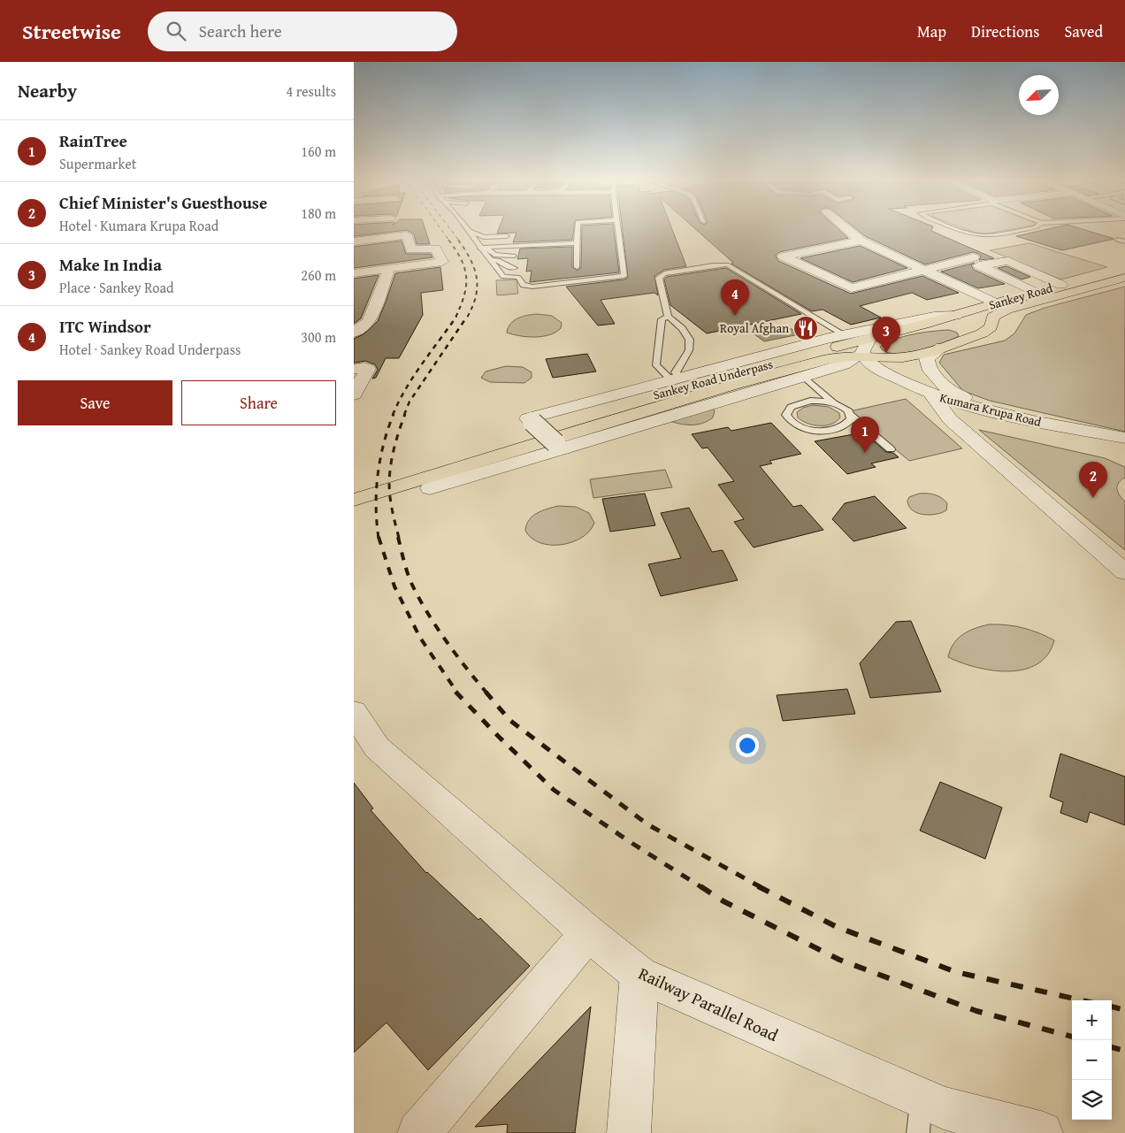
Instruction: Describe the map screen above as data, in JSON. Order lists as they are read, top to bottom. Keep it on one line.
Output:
{"streets":{"main road":["Sankey Road","Sankey Road Underpass"],"street":["Kumara Krupa Road","Railway Parallel Road"]},"crossings":[["Sankey Road","Sankey Road Underpass"],["Sankey Road","Kumara Krupa Road"],["Sankey Road Underpass","Kumara Krupa Road"]],"places":{"restaurant":["Royal Afghan"]},"north":"bottom left","page":{"header":"Streetwise","search":"Search here","nav":["Map","Directions","Saved"],"heading":["Nearby","4 results"],"list":[{"mark":"1","name":"RainTree","note":"Supermarket","value":"160 m"},{"mark":"2","name":"Chief Minister's Guesthouse","note":"Hotel · Kumara Krupa Road","value":"180 m"},{"mark":"3","name":"Make In India","note":"Place · Sankey Road","value":"260 m"},{"mark":"4","name":"ITC Windsor","note":"Hotel · Sankey Road Underpass","value":"300 m"}],"pins":["4","3","1","2"],"buttons":["Save","Share"],"map_buttons":["+","−"]}}
